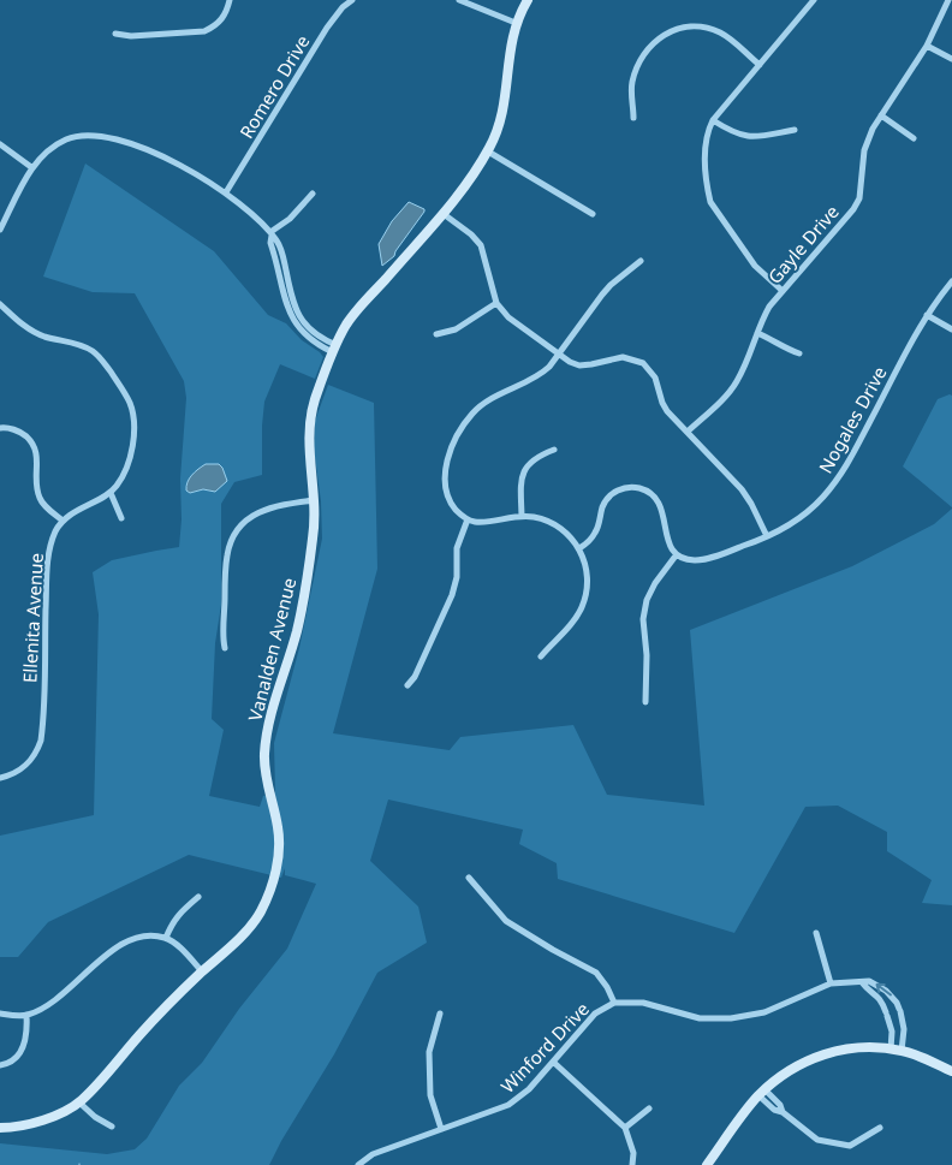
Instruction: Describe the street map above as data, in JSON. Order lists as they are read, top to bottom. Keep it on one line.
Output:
{"streets":{"main road":["Vanalden Avenue"],"street":["Romero Drive","Gayle Drive","Nogales Drive","Ellenita Avenue","Winford Drive"]}}
